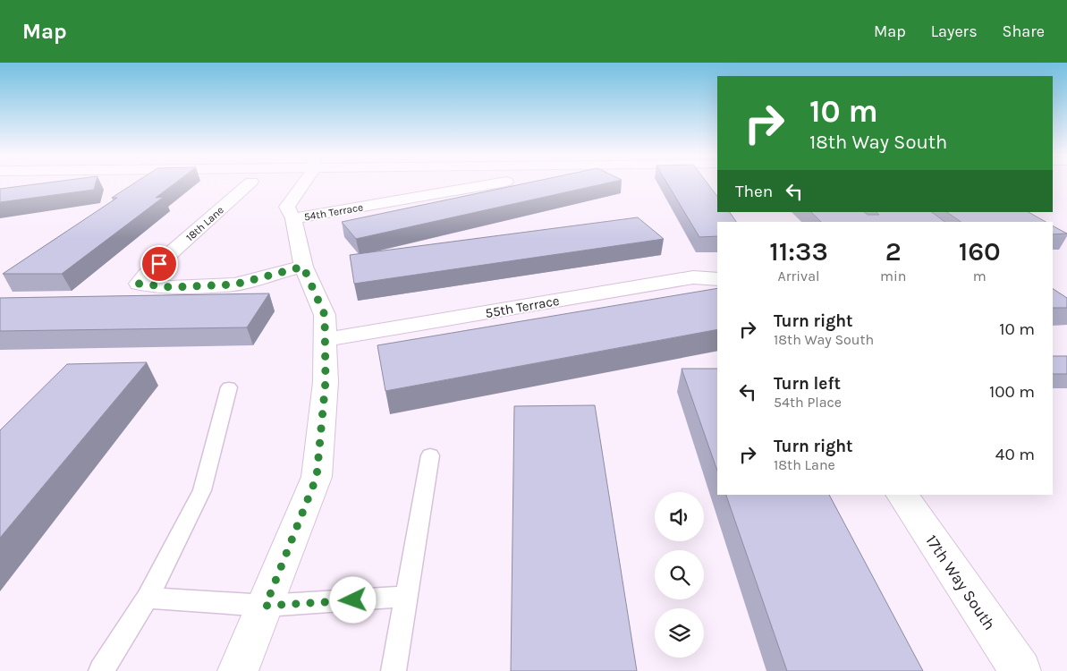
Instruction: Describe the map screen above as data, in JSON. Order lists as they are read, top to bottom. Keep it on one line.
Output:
{"streets":{"street":["54th Terrace","18th Lane","55th Terrace","17th Way South"]},"page":{"header":"Map","nav":["Map","Layers","Share"],"turn":["10 m","18th Way South"],"then":"Then","eta":["11:33","Arrival","2","min","160","m"],"list":[{"name":"Turn right","note":"18th Way South","value":"10 m"},{"name":"Turn left","note":"54th Place","value":"100 m"},{"name":"Turn right","note":"18th Lane","value":"40 m"}]}}
